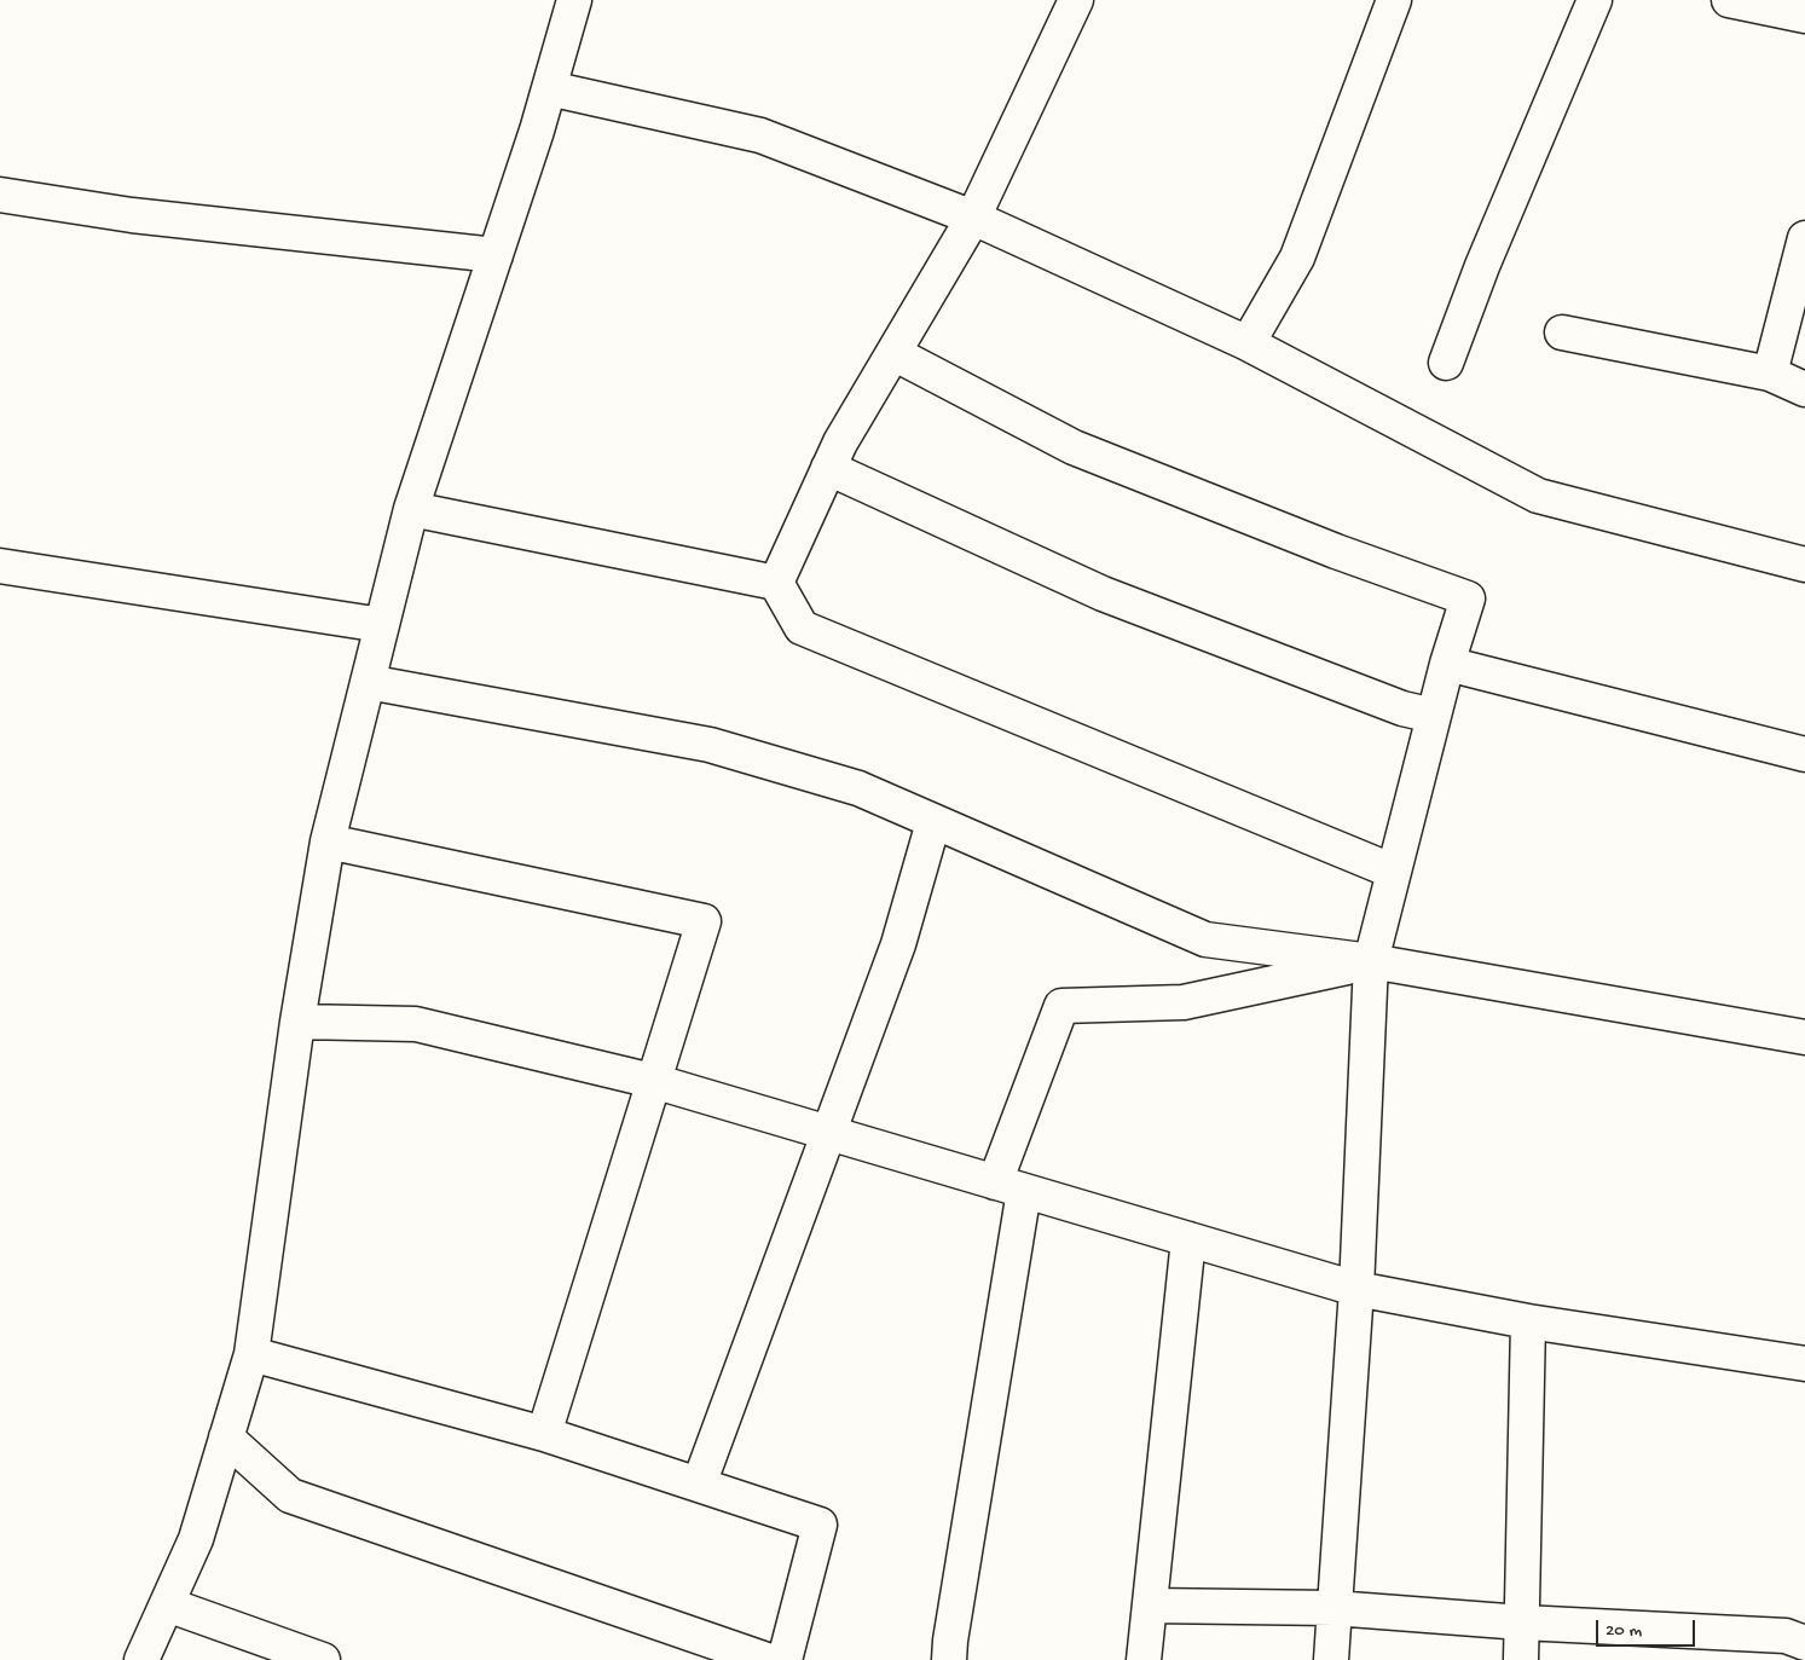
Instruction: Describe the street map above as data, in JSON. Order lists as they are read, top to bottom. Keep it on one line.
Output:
{"scale_bar":"20 m"}
